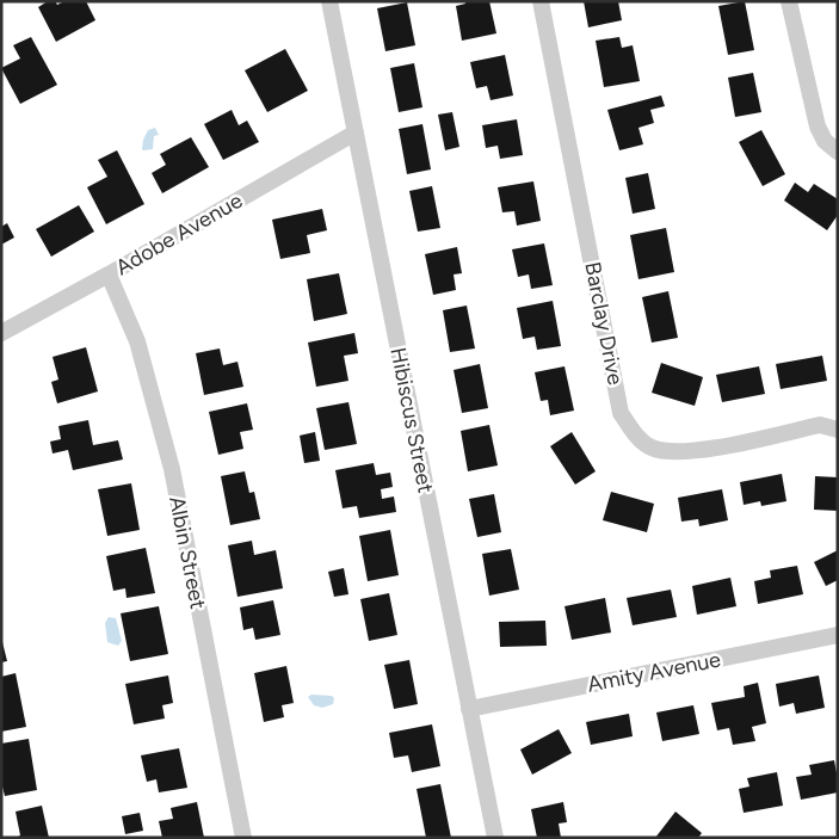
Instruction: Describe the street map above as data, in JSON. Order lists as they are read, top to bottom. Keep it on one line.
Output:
{"streets":{"street":["Adobe Avenue","Barclay Drive","Hibiscus Street","Albin Street","Amity Avenue"]},"crossings":[["Adobe Avenue","Hibiscus Street"],["Adobe Avenue","Albin Street"],["Hibiscus Street","Amity Avenue"]]}
